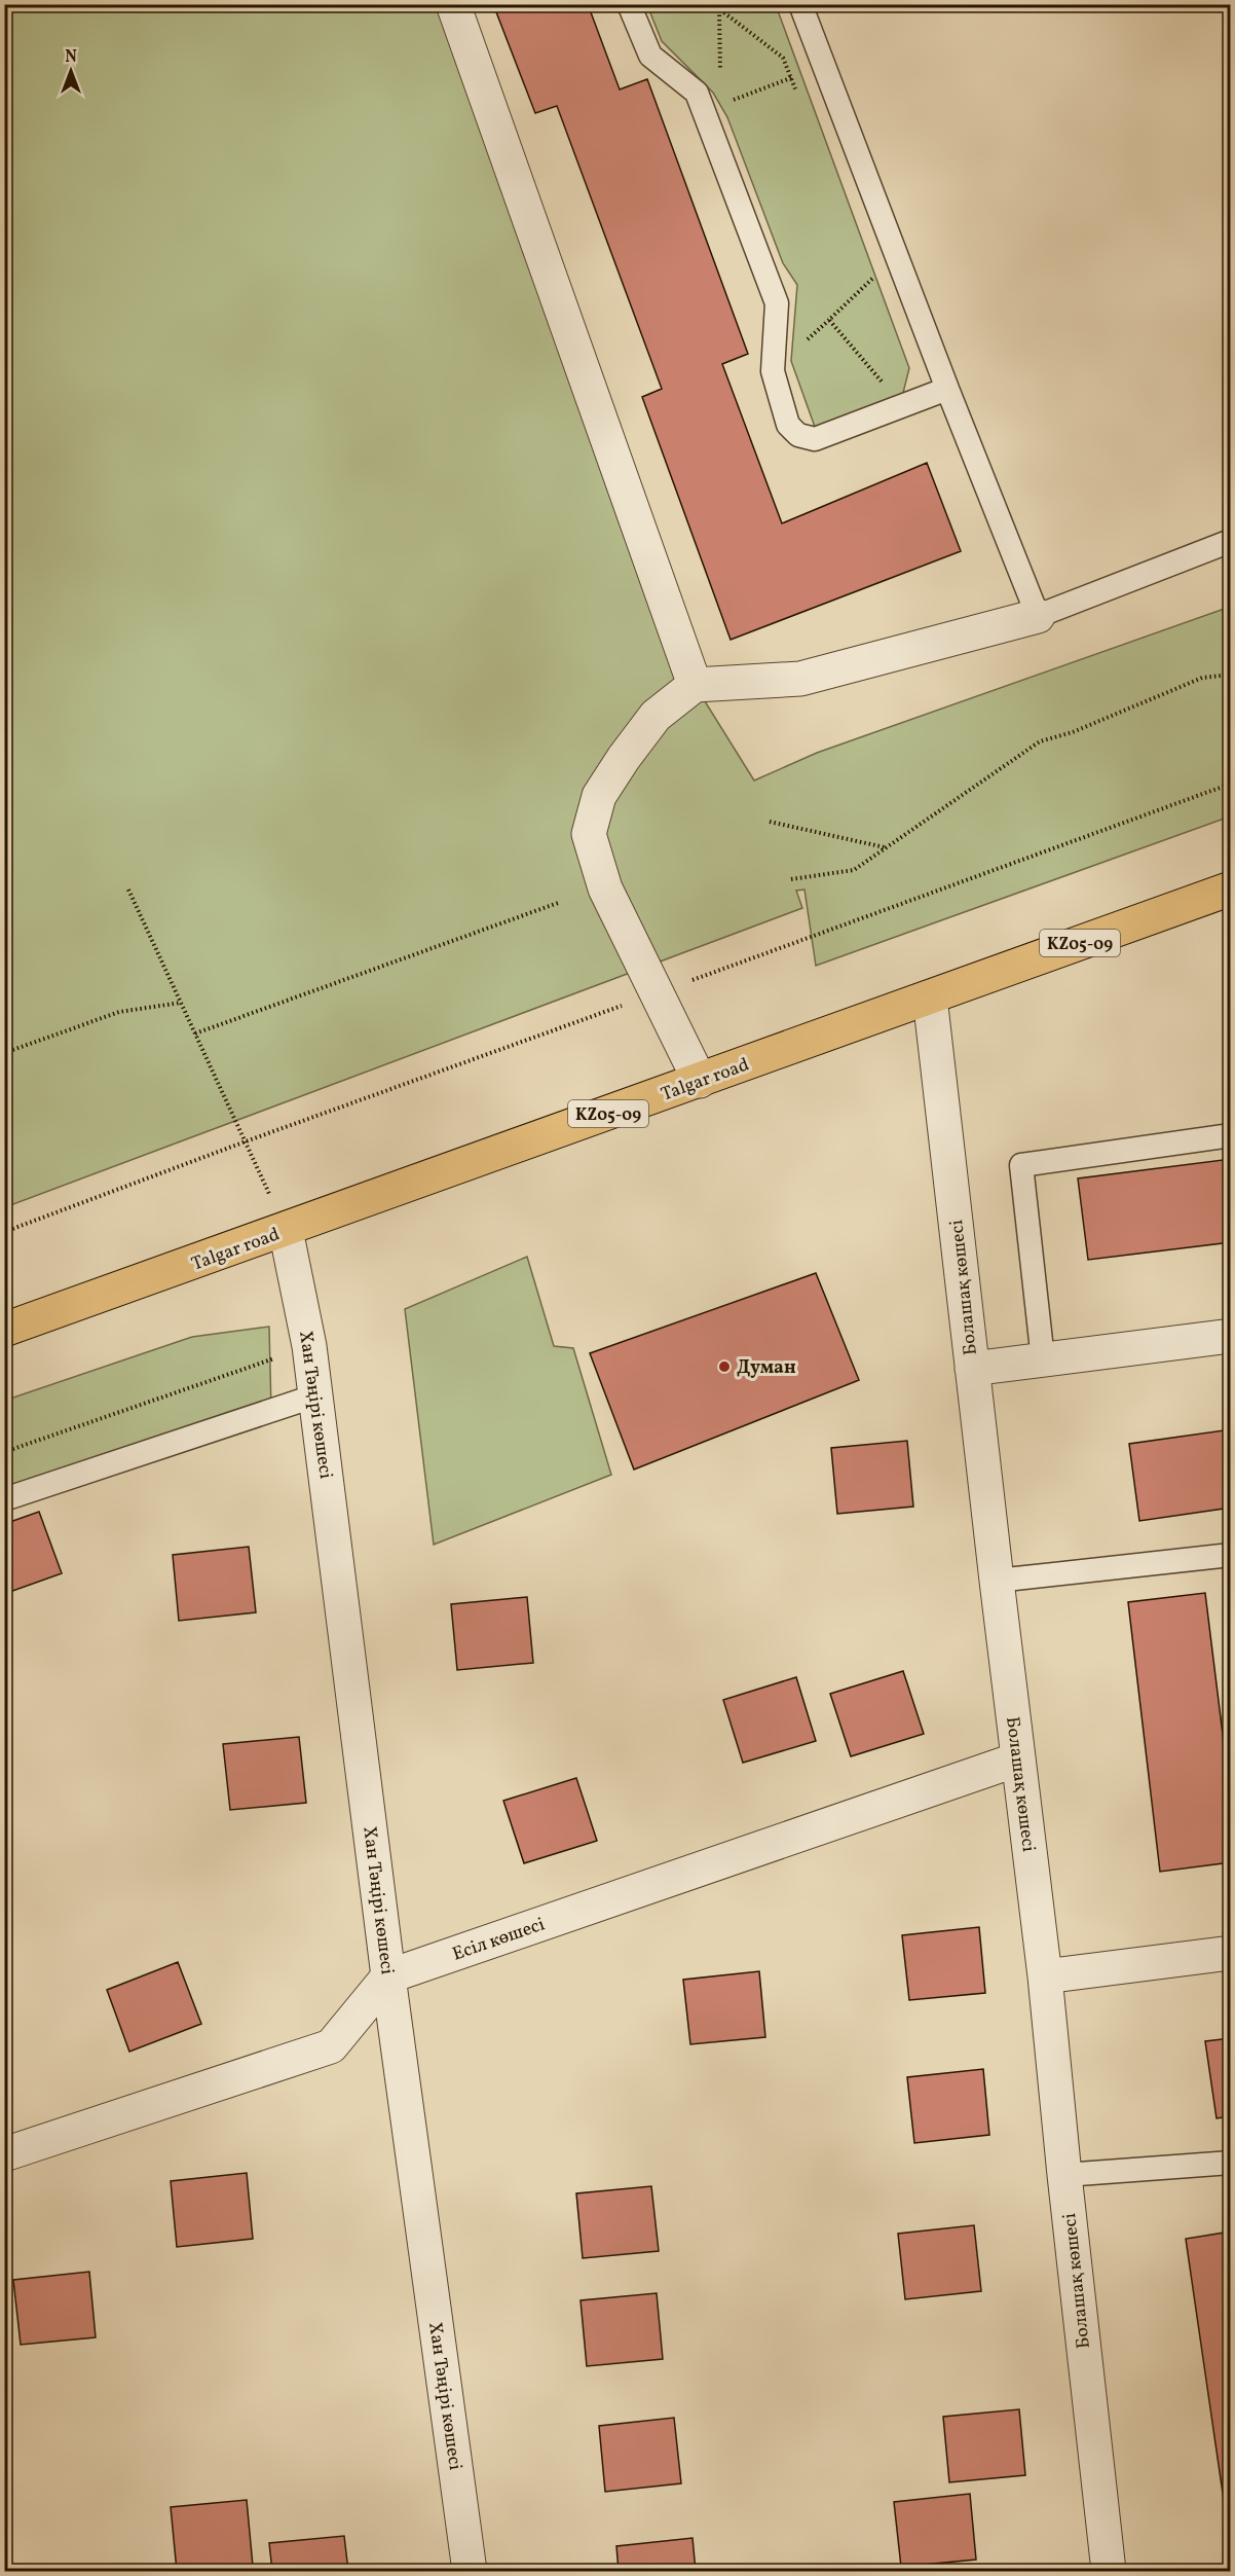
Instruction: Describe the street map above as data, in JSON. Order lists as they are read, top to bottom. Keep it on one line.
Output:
{"streets":{"main road":["KZ05-09","Talgar road"],"street":["Болашақ көшесі","Хан Тәңірі көшесі","Есіл көшесі"]},"crossings":[["Talgar road","Болашақ көшесі"],["Talgar road","Хан Тәңірі көшесі"],["Болашақ көшесі","Есіл көшесі"],["Хан Тәңірі көшесі","Есіл көшесі"]],"places":["Думан"],"north":"top"}
